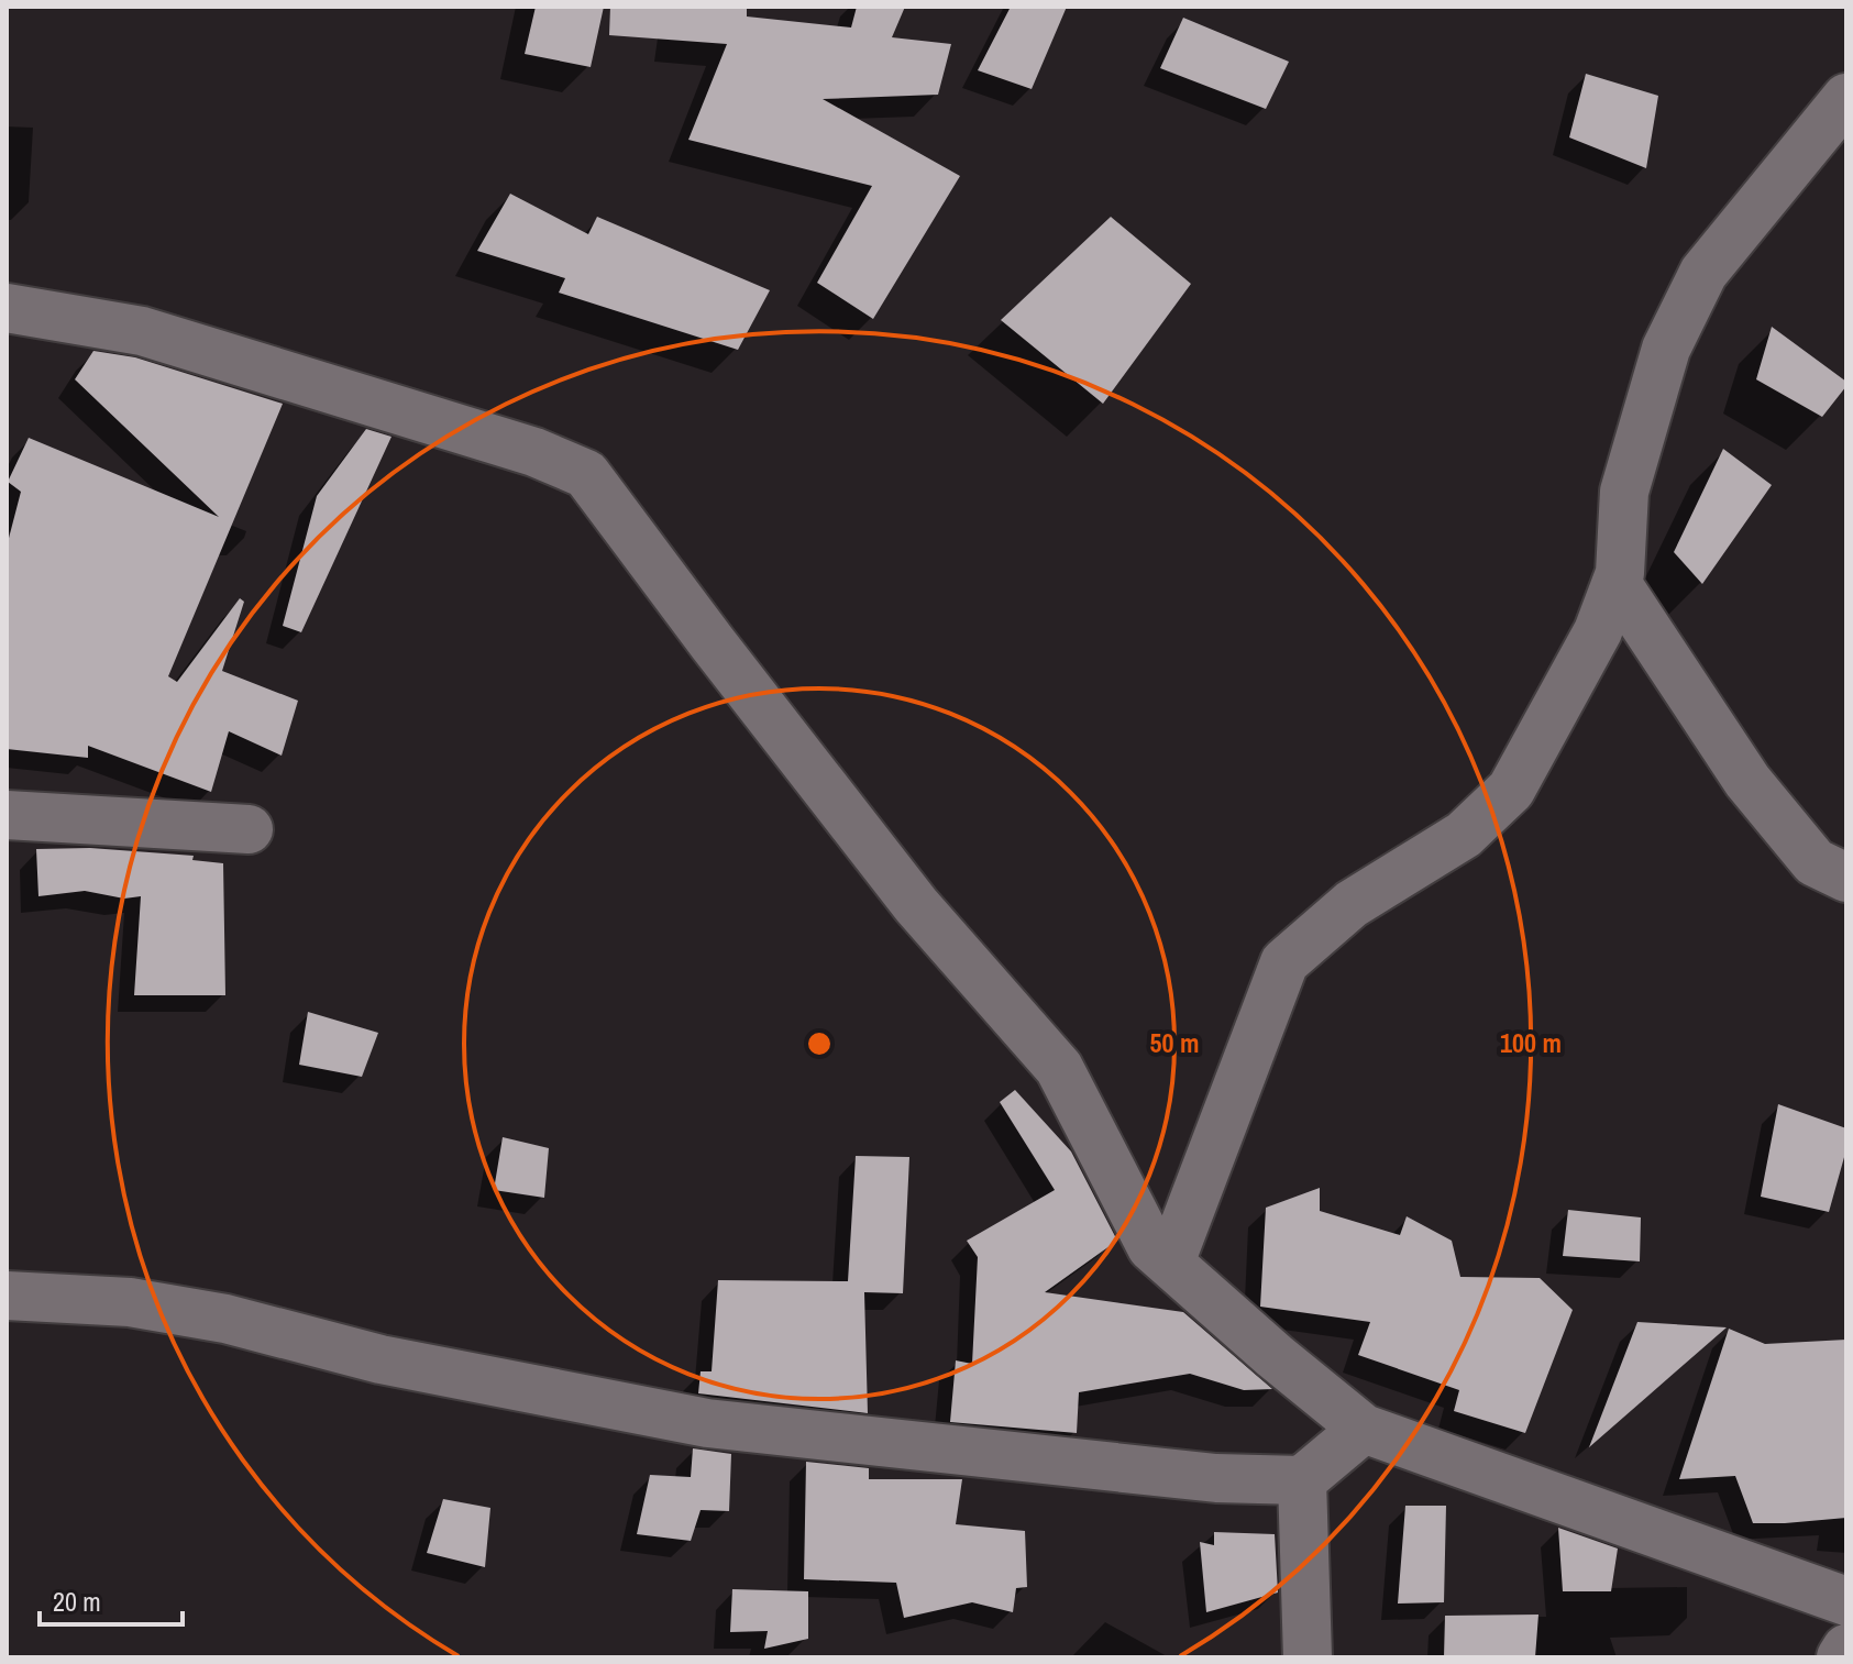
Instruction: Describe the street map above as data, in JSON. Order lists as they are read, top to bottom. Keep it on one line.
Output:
{"scale_bar":"20 m","rings":["50 m","100 m"]}
